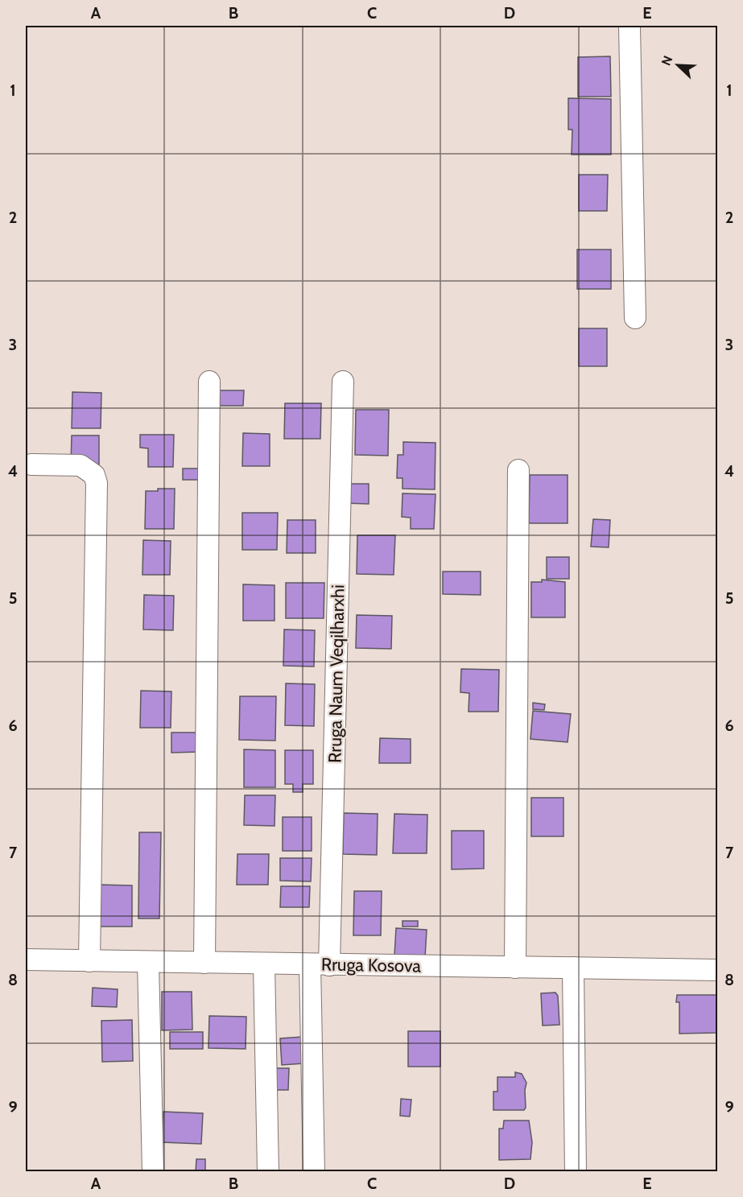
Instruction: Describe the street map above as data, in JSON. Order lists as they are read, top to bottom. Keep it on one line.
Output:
{"streets":{"street":["Rruga Naum Veqilharxhi","Rruga Kosova"]},"crossings":[["Rruga Naum Veqilharxhi","Rruga Kosova"]],"north":"top left","grid":{"columns":["A","B","C","D","E"],"rows":["1","2","3","4","5","6","7","8","9"]}}
